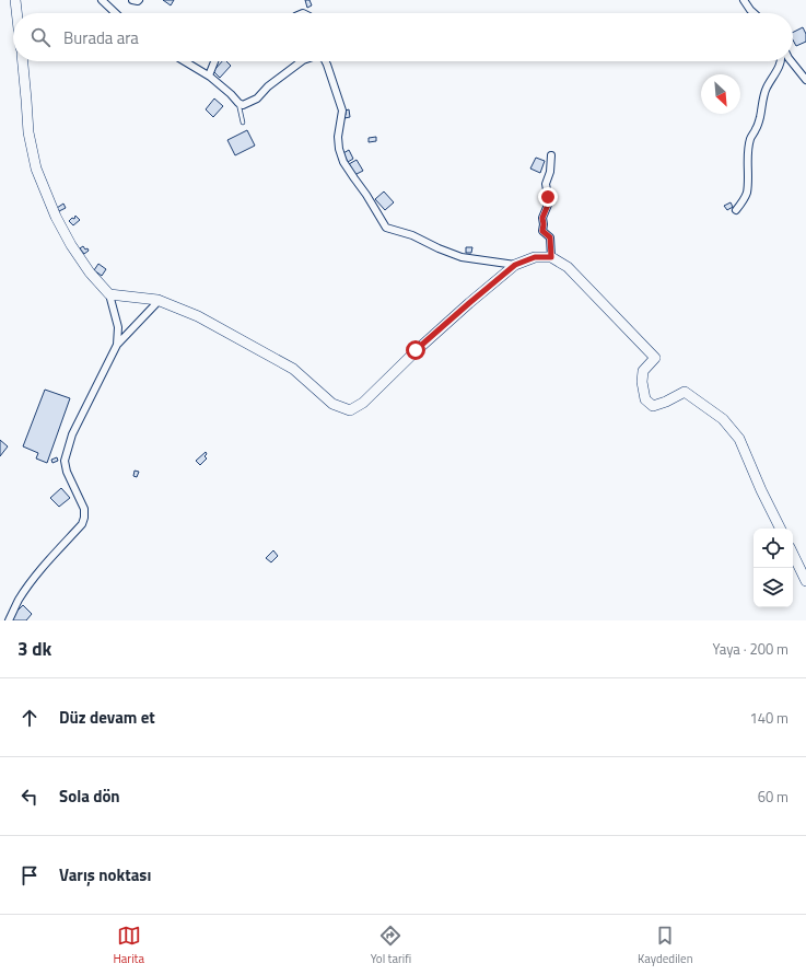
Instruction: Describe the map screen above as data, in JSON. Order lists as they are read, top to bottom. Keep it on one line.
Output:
{"north":"bottom right","page":{"search":"Burada ara","heading":["3 dk","Yaya · 200 m"],"list":[["Düz devam et","140 m"],["Sola dön","60 m"],"Varış noktası"],"nav":["Harita","Yol tarifi","Kaydedilen"]}}
